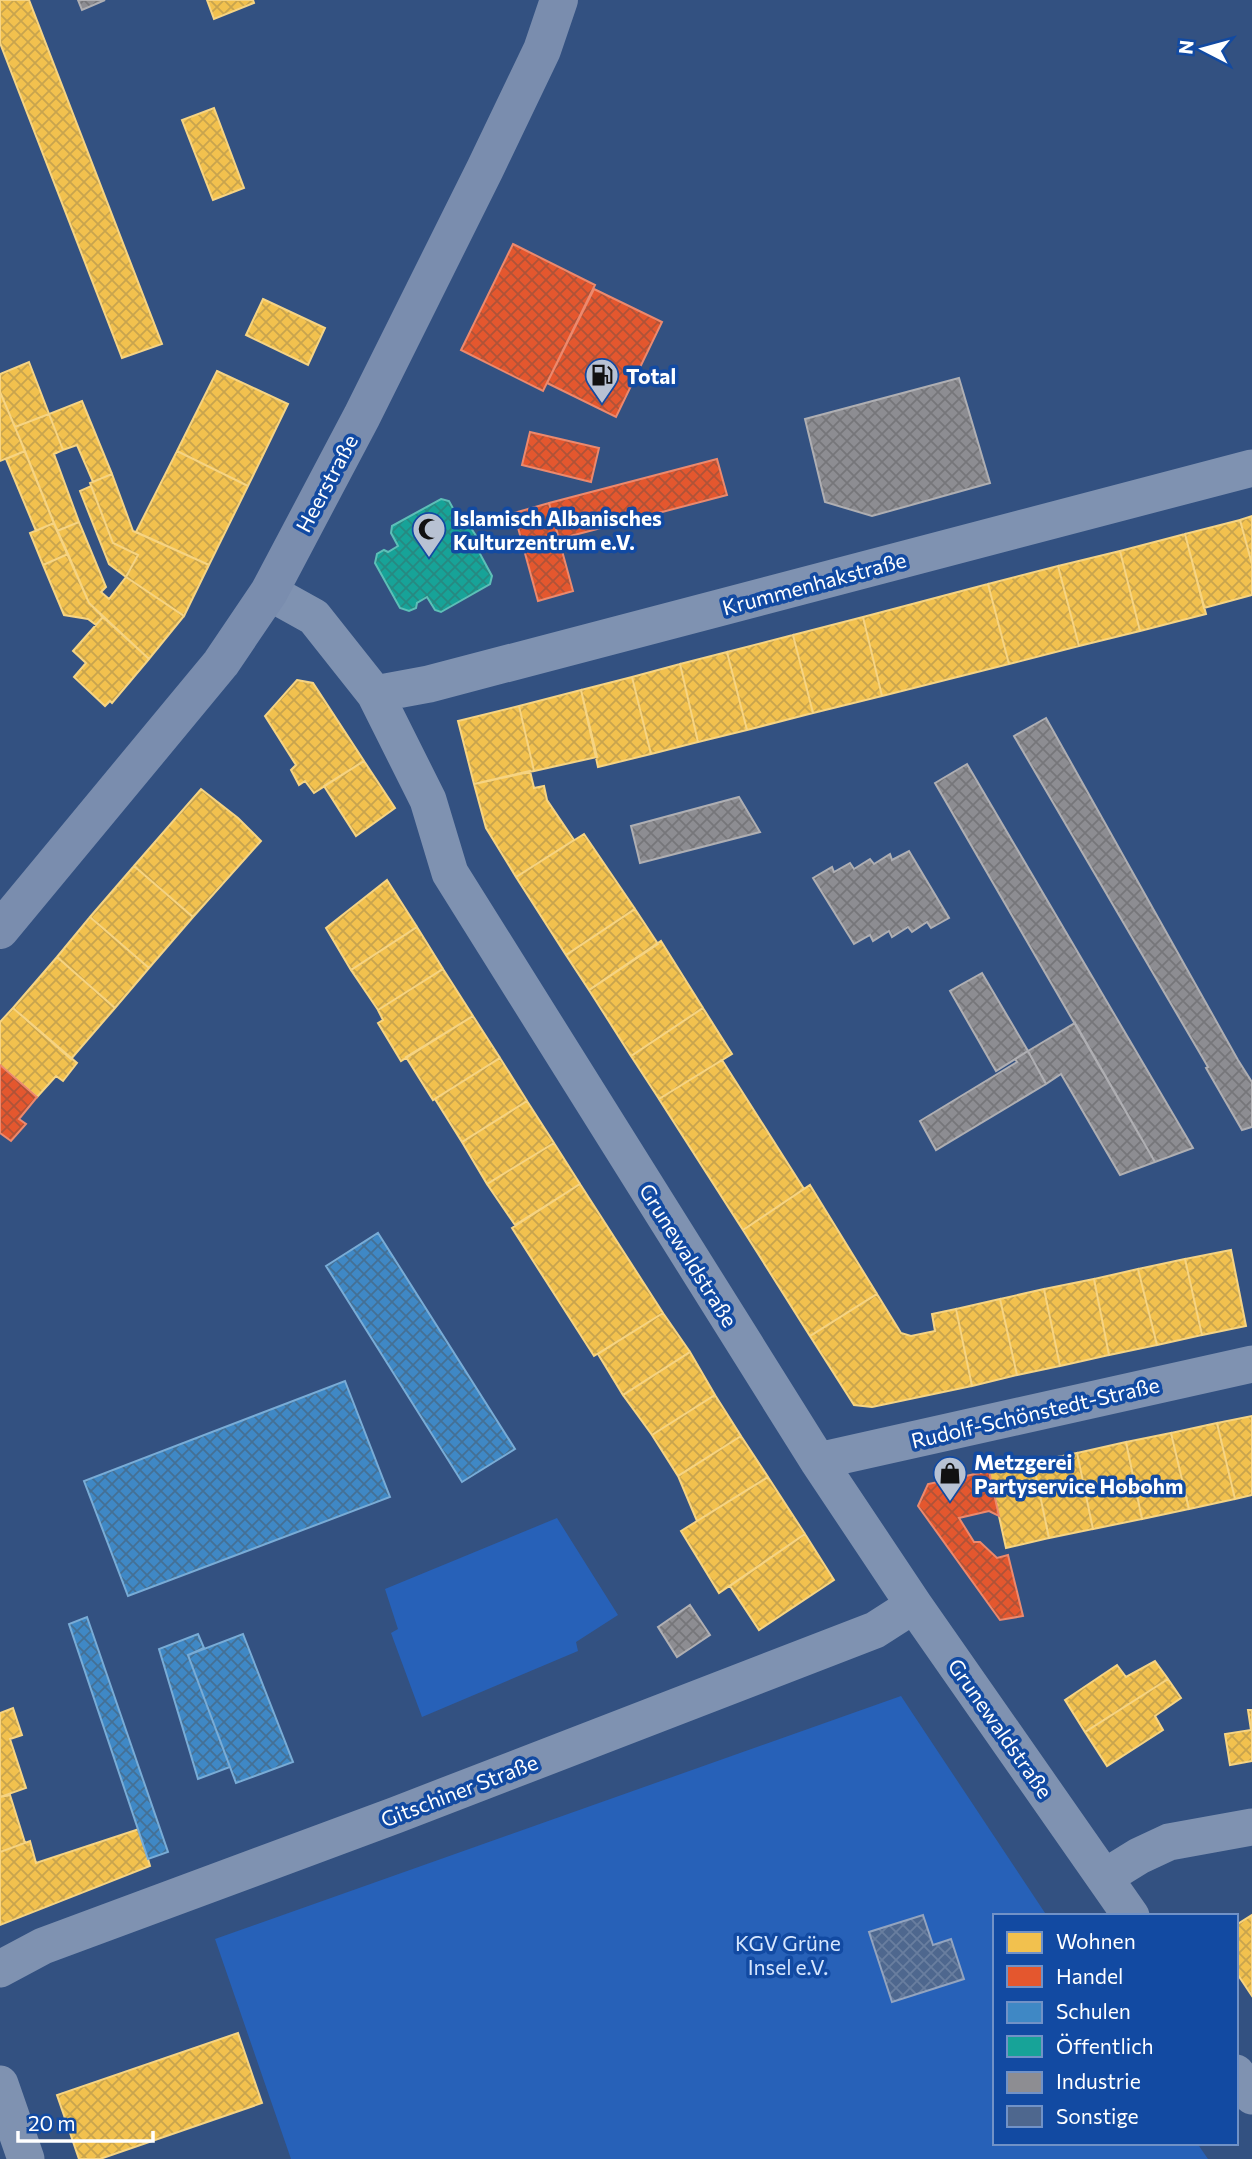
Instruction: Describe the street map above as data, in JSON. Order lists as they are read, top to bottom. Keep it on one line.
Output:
{"streets":{"street":["Heerstraße","Krummenhakstraße","Grunewaldstraße","Rudolf-Schönstedt-Straße","Gitschiner Straße"]},"crossings":[["Heerstraße","Grunewaldstraße"],["Krummenhakstraße","Grunewaldstraße"],["Grunewaldstraße","Rudolf-Schönstedt-Straße"],["Grunewaldstraße","Gitschiner Straße"]],"parks":["KGV Grüne Insel e.V."],"places":{"fuel station":["Total"],"mosque":["Islamisch Albanisches Kulturzentrum e.V."],"shop":["Metzgerei Partyservice Hobohm"]},"legend":["Wohnen","Handel","Schulen","Öffentlich","Industrie","Sonstige"],"scale_bar":"20 m","north":"left"}
